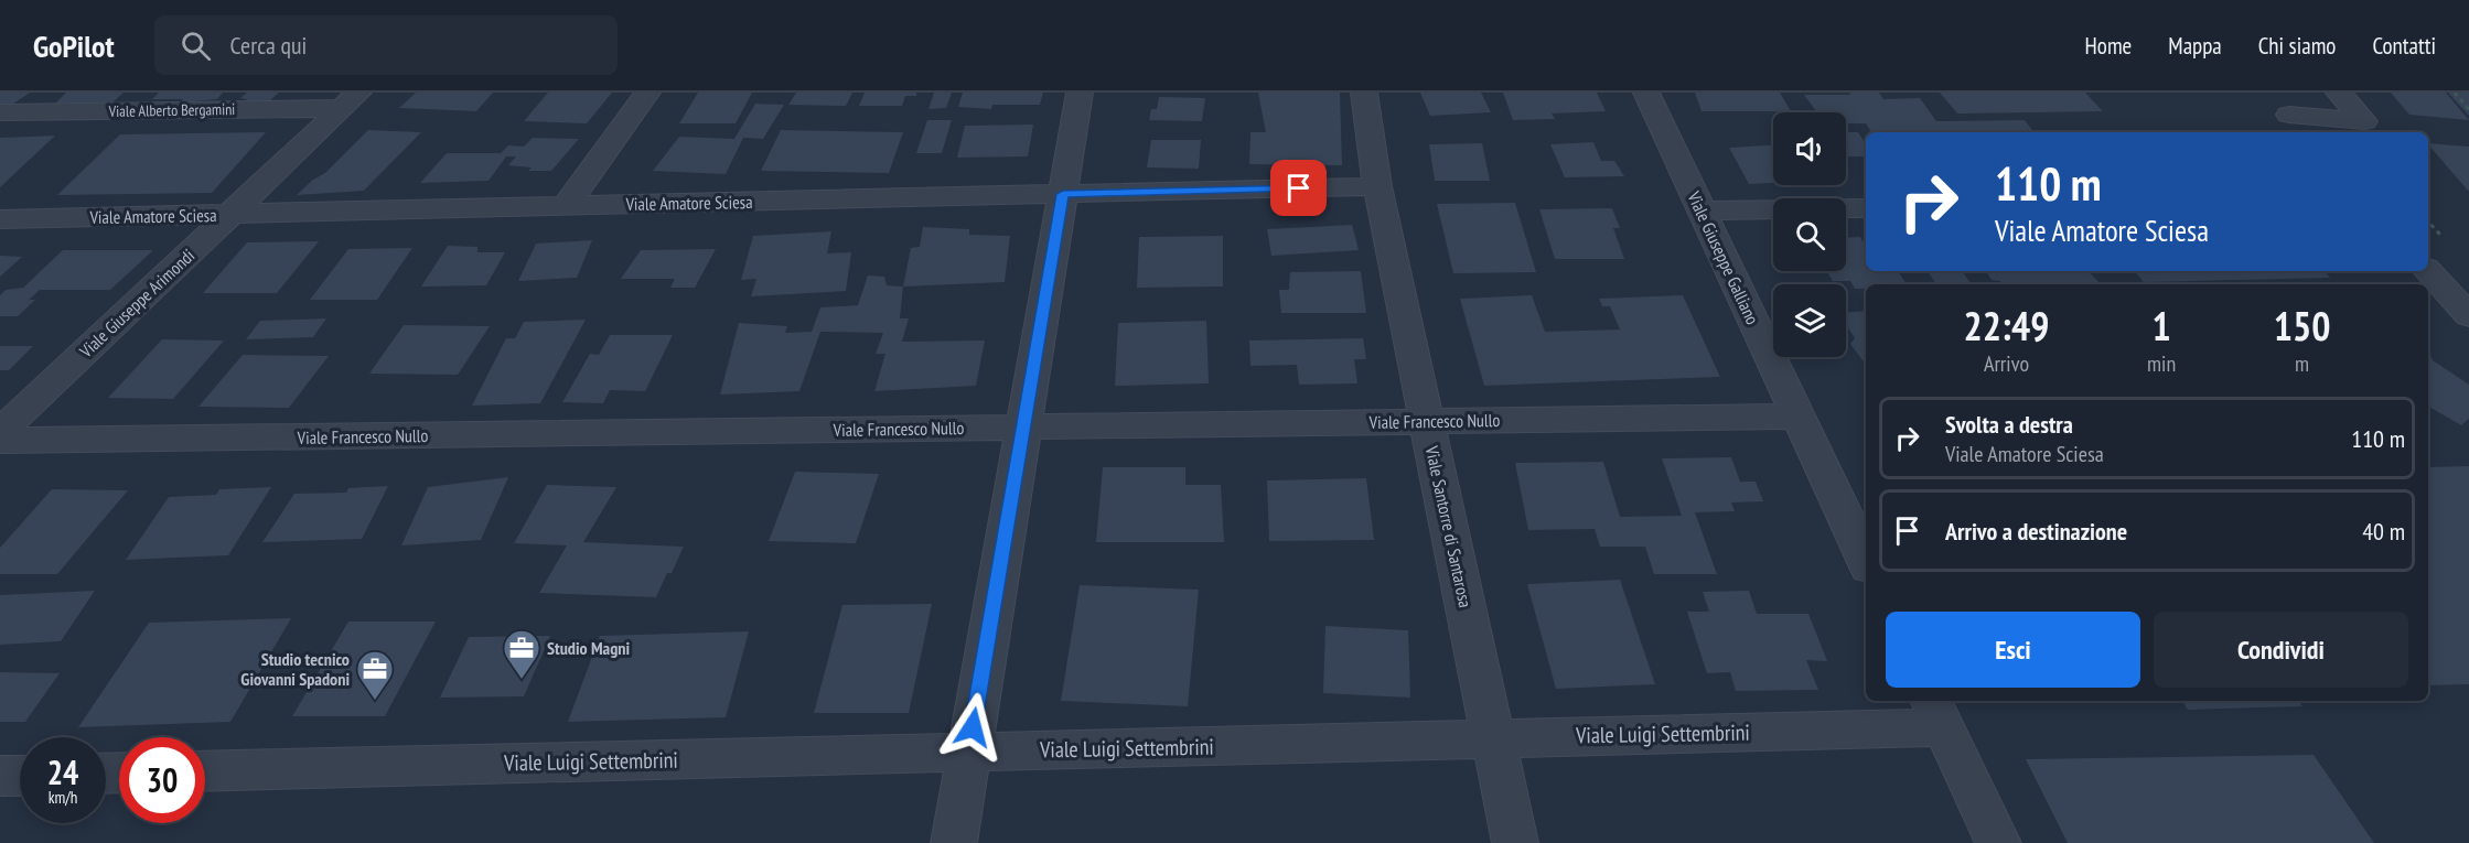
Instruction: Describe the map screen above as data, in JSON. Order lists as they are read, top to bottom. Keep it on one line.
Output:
{"streets":{"street":["Viale Alberto Bergamini","Viale Amatore Sciesa","Viale Giuseppe Galliano","Viale Giuseppe Arimondi","Viale Francesco Nullo","Viale Santorre di Santarosa","Viale Luigi Settembrini"]},"crossings":[["Viale Alberto Bergamini","Viale Giuseppe Arimondi"],["Viale Amatore Sciesa","Viale Giuseppe Arimondi"],["Viale Amatore Sciesa","Viale Santorre di Santarosa"],["Viale Giuseppe Galliano","Viale Francesco Nullo"],["Viale Francesco Nullo","Viale Santorre di Santarosa"],["Viale Santorre di Santarosa","Viale Luigi Settembrini"]],"places":{"office":["Studio Magni","Studio tecnico Giovanni Spadoni"]},"page":{"header":"GoPilot","search":"Cerca qui","nav":["Home","Mappa","Chi siamo","Contatti"],"turn":["110 m","Viale Amatore Sciesa"],"eta":["22:49","Arrivo","1","min","150","m"],"list":[{"name":"Svolta a destra","note":"Viale Amatore Sciesa","value":"110 m"},{"name":"Arrivo a destinazione","value":"40 m"}],"buttons":["Esci","Condividi"],"speed":"24 km/h","limit":"30"}}
